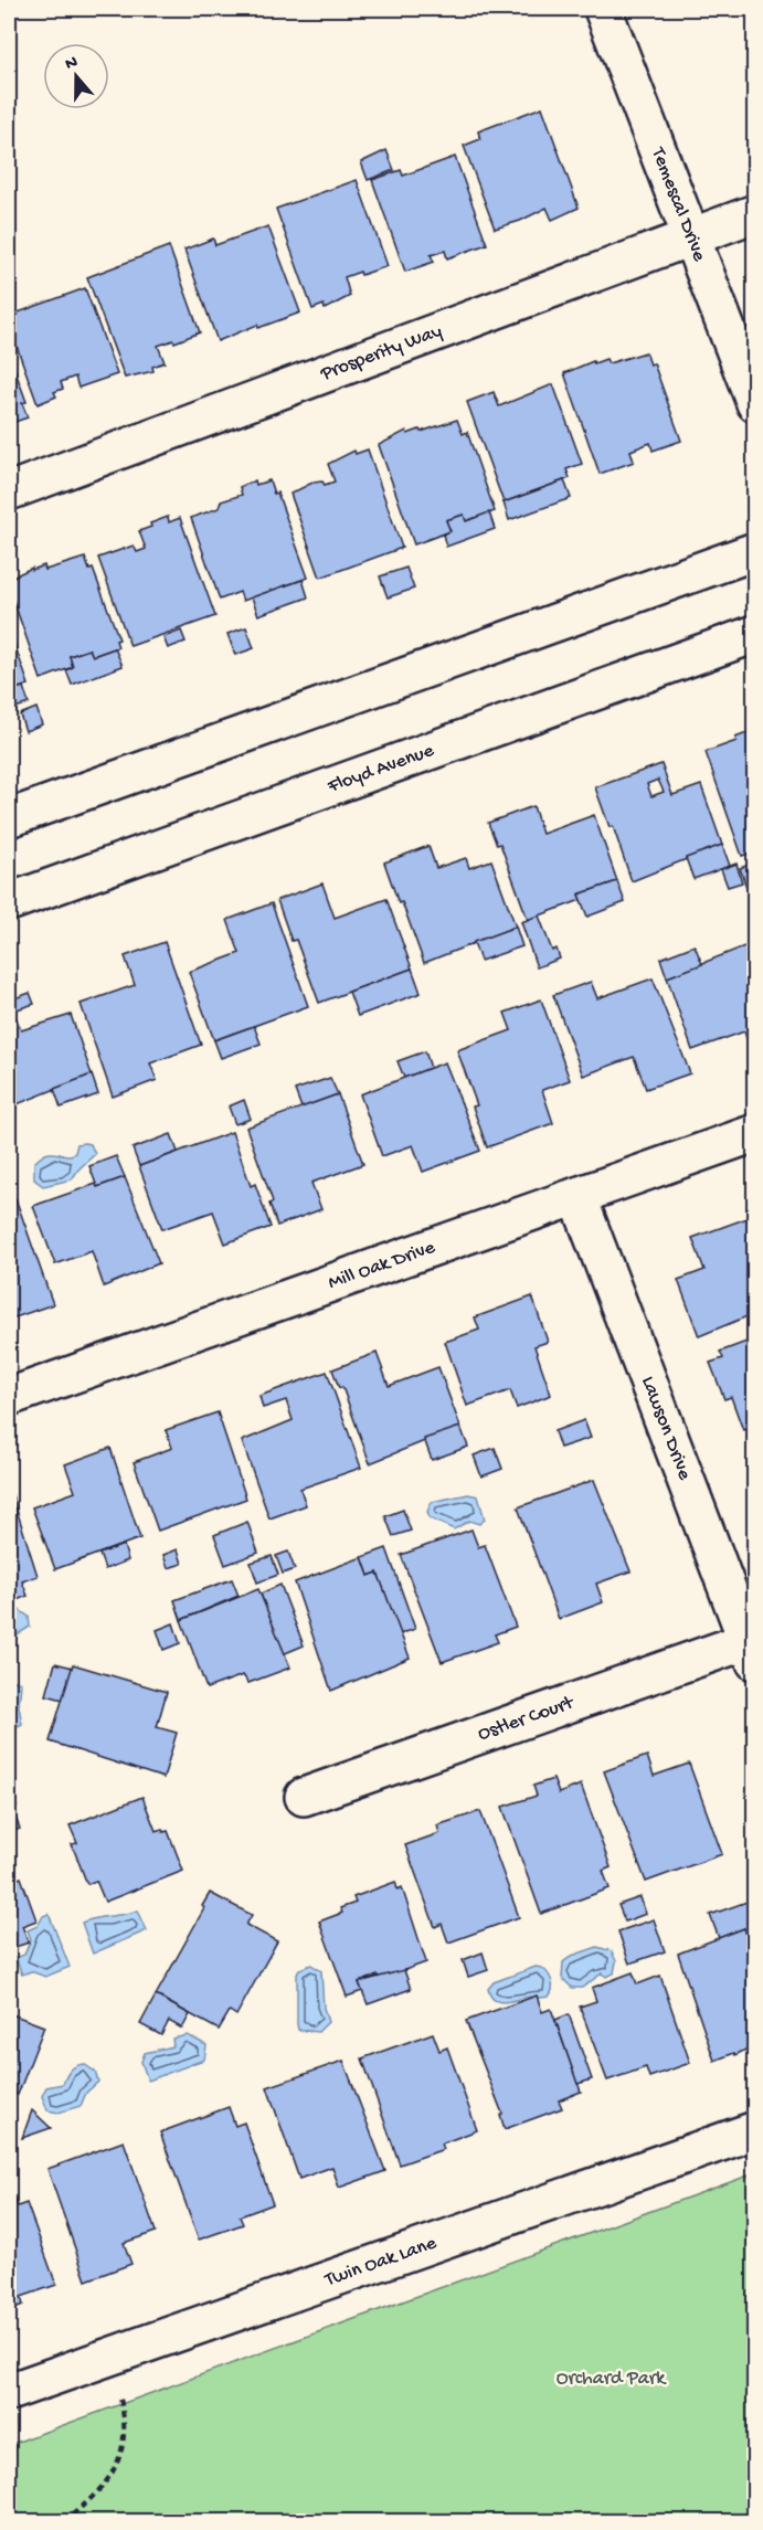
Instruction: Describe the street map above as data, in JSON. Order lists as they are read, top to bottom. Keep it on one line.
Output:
{"streets":{"street":["Temescal Drive","Prosperity Way","Floyd Avenue","Mill Oak Drive","Lawson Drive","Ostler Court","Twin Oak Lane"]},"crossings":[["Temescal Drive","Prosperity Way"],["Mill Oak Drive","Lawson Drive"],["Lawson Drive","Ostler Court"]],"parks":["Orchard Park"],"north":"top"}
